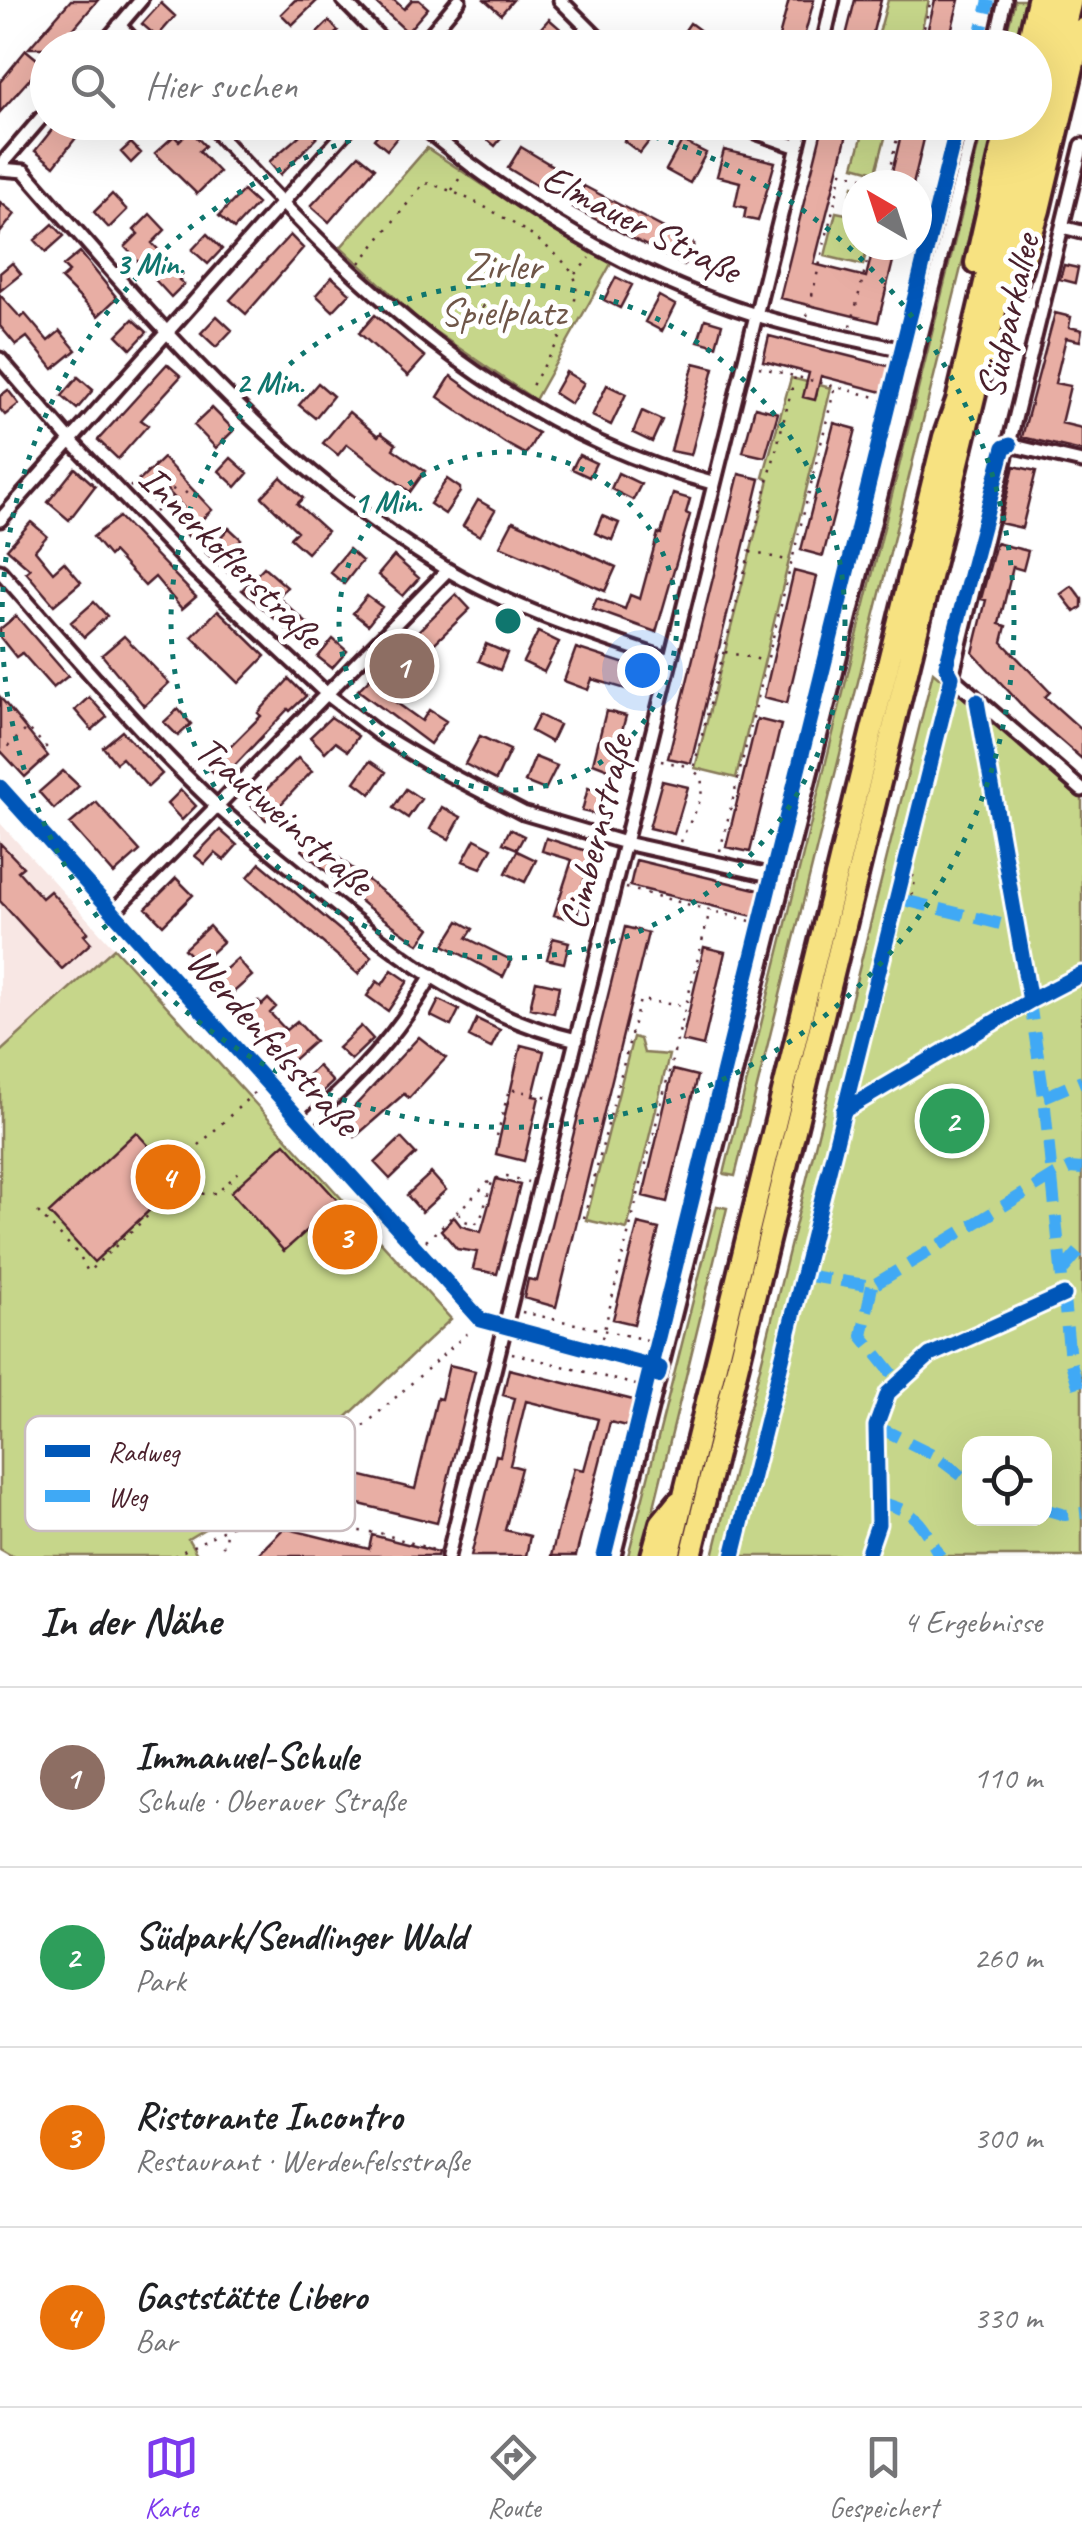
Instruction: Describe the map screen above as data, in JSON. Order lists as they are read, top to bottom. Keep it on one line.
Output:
{"streets":{"street":["Elmauer Straße","Südparkallee","Innerkoflerstraße","Trautweinstraße","Cimbernstraße","Werdenfelsstraße"]},"crossings":[["Elmauer Straße","Cimbernstraße"],["Innerkoflerstraße","Cimbernstraße"],["Trautweinstraße","Cimbernstraße"]],"parks":["Zirler Spielplatz"],"legend":["Radweg","Weg"],"north":"top left","page":{"search":"Hier suchen","pins":["1","2","4","3"],"heading":["In der Nähe","4 Ergebnisse"],"list":[{"mark":"1","name":"Immanuel-Schule","note":"Schule · Oberauer Straße","value":"110 m"},{"mark":"2","name":"Südpark/Sendlinger Wald","note":"Park","value":"260 m"},{"mark":"3","name":"Ristorante Incontro","note":"Restaurant · Werdenfelsstraße","value":"300 m"},{"mark":"4","name":"Gaststätte Libero","note":"Bar","value":"330 m"}],"nav":["Karte","Route","Gespeichert"]},"rings":["3 Min.","2 Min.","1 Min."]}
